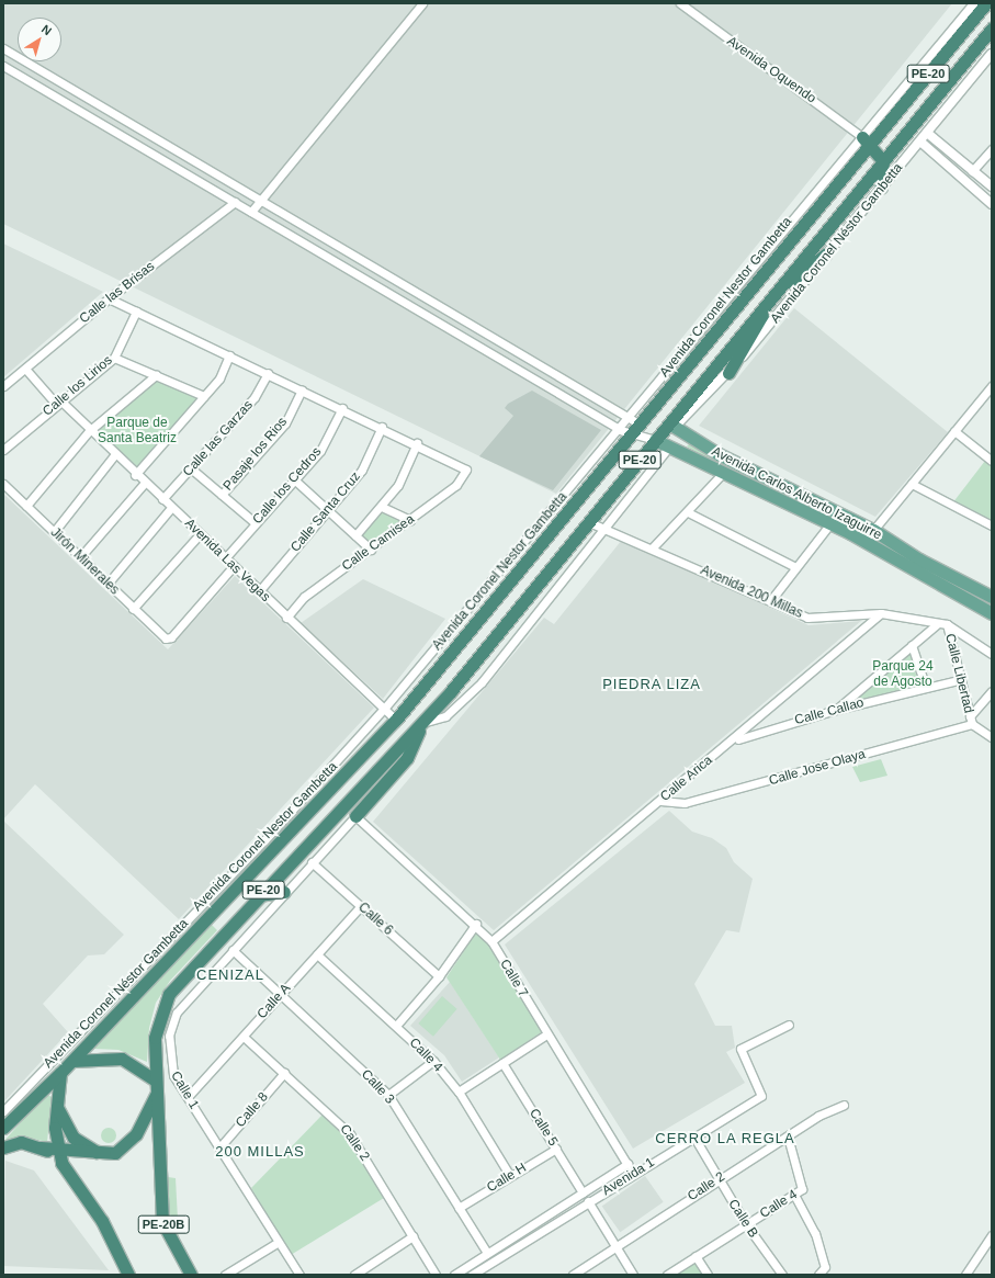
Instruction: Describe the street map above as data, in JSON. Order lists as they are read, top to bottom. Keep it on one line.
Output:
{"streets":{"highway":["PE-20","Avenida Coronel Nestor Gambetta","PE-20B"],"main road":["Avenida Carlos Alberto Izaguirre"],"street":["Avenida Oquendo","Avenida Coronel Néstor Gambetta","Calle las Brisas","Calle los Lirios","Calle las Garzas","Pasaje los Rios","Calle los Cedros","Calle Santa Cruz","Calle Camisea","Avenida Las Vegas","Jirón Minerales","Avenida 200 Millas","Calle Libertad","Calle Callao","Calle Jose Olaya","Calle Arica","Calle 6","Calle 7","Calle A","Calle 4","Calle 3","Calle 1","Calle 8","Calle 5","Calle 2","Avenida 1","Calle H","Calle B"]},"crossings":[["Avenida Oquendo","Avenida Coronel Nestor Gambetta"],["PE-20","Avenida Coronel Nestor Gambetta"],["PE-20","Avenida Carlos Alberto Izaguirre"],["PE-20","Avenida 200 Millas"],["PE-20","PE-20B"],["Avenida Coronel Néstor Gambetta","Avenida Coronel Nestor Gambetta"],["Avenida Coronel Néstor Gambetta","Avenida Carlos Alberto Izaguirre"],["Avenida Coronel Néstor Gambetta","Avenida Las Vegas"],["Calle las Brisas","Avenida Las Vegas"],["Avenida Coronel Nestor Gambetta","Avenida Las Vegas"],["Avenida Coronel Nestor Gambetta","PE-20B"],["Calle los Lirios","Avenida Las Vegas"],["Calle las Garzas","Avenida Las Vegas"],["Calle los Cedros","Avenida Las Vegas"],["Calle Santa Cruz","Avenida Las Vegas"],["Calle Camisea","Avenida Las Vegas"],["Avenida Las Vegas","Jirón Minerales"],["Avenida 200 Millas","Calle Libertad"],["Avenida 200 Millas","Calle Arica"],["Calle Libertad","Calle Callao"],["Calle Libertad","Calle Jose Olaya"],["Calle Callao","Calle Arica"],["Calle Jose Olaya","Calle Arica"],["Calle Arica","Calle 7"],["Calle 6","Calle A"],["Calle 6","Calle 1"],["Calle 7","Calle 1"],["Calle 7","Avenida 1"],["Calle A","Calle 4"],["Calle A","Calle 3"],["Calle A","Calle 1"],["Calle A","Calle 2"],["Calle 4","Calle 2"],["Calle 4","Calle H"],["Calle 4","Calle B"],["Calle 3","Calle 1"],["Calle 3","Avenida 1"],["Calle 3","Calle H"],["Calle 1","Calle 8"],["Calle 8","Calle 2"],["Calle 5","Avenida 1"],["Calle 5","Calle H"],["Calle 2","Calle B"],["Avenida 1","Calle B"]],"districts":["PIEDRA LIZA","CENIZAL","CERRO LA REGLA","200 MILLAS"],"parks":["Parque de Santa Beatriz","Parque 24 de Agosto"],"north":"top right"}
